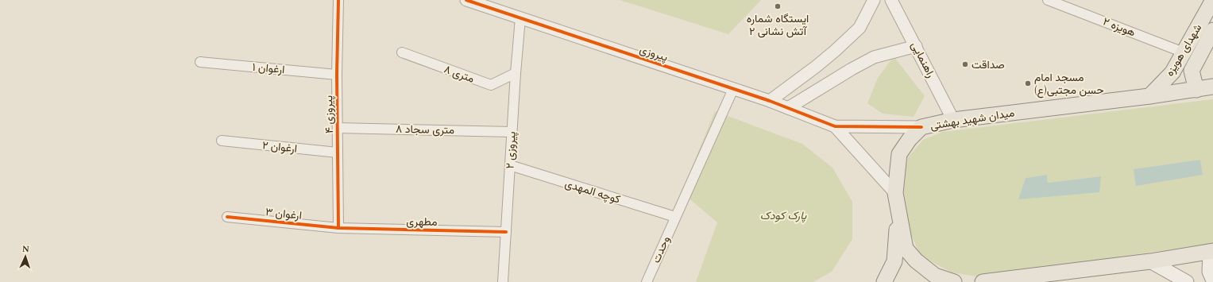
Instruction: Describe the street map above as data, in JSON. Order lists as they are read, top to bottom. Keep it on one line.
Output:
{"streets":{"main road":["شهدای هویزه","میدان شهید بهشتی"],"street":["هویزه ۲","پیروزی","راهنمایی","ارغوان ۱","۸ متری","پیروزی ۴","متری سجاد ۸","ارغوان ۲","پیروزی ۲","کوچه المهدی","ارغوان ۳","مطهری","وحدت"]},"crossings":[["هویزه ۲","شهدای هویزه"],["شهدای هویزه","میدان شهید بهشتی"],["پیروزی","پیروزی ۲"],["پیروزی","وحدت"],["راهنمایی","میدان شهید بهشتی"],["ارغوان ۱","پیروزی ۴"],["۸ متری","پیروزی ۲"],["پیروزی ۴","متری سجاد ۸"],["پیروزی ۴","ارغوان ۲"],["پیروزی ۴","ارغوان ۳"],["پیروزی ۴","مطهری"],["متری سجاد ۸","پیروزی ۲"],["پیروزی ۲","کوچه المهدی"],["پیروزی ۲","مطهری"],["کوچه المهدی","وحدت"],["ارغوان ۳","مطهری"]],"parks":["پارک کودک"],"places":["ایستگاه شماره ۲ آتش نشانی","صداقت","مسجد امام حسن مجتبی(ع)"],"north":"top"}
